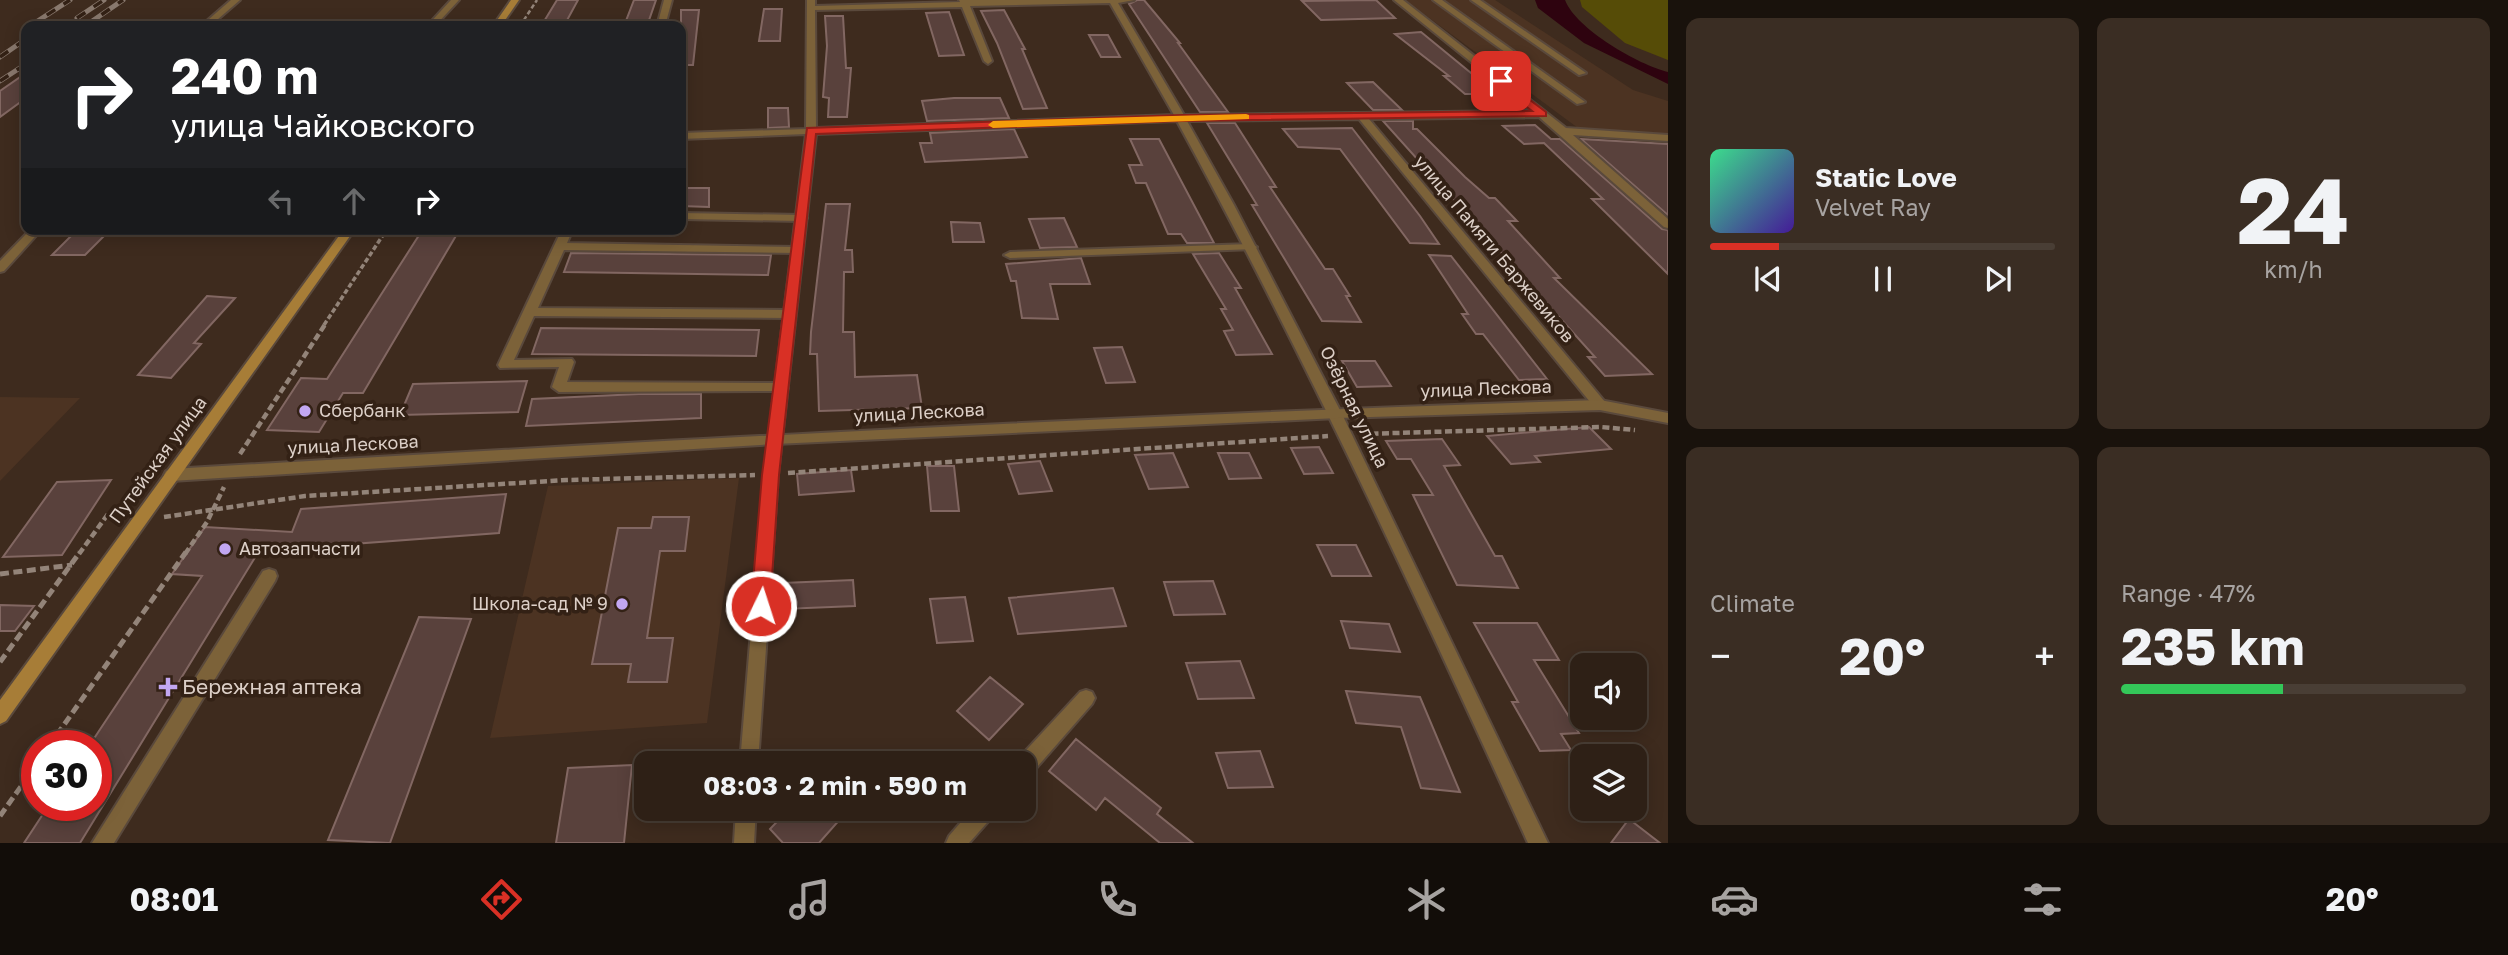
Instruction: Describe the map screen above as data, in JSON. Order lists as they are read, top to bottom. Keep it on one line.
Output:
{"streets":{"main road":["Путейская улица"],"street":["улица Памяти Баржевиков","улица Лескова","Озёрная улица"]},"crossings":[["улица Памяти Баржевиков","улица Лескова"],["улица Лескова","Озёрная улица"],["улица Лескова","Путейская улица"]],"places":{"other":["Сбербанк","Автозапчасти","Школа-сад № 9"],"health":["Бережная аптека"]},"page":{"tile":[["24","km/h"],"Climate",["Range · 47%","235 km"]],"turn":["240 m","улица Чайковского"],"song":["Static Love","Velvet Ray"],"heat":["−","20°","+"],"limit":"30","trip":"08:03 · 2 min · 590 m","tabs":["08:01","20°"]}}
